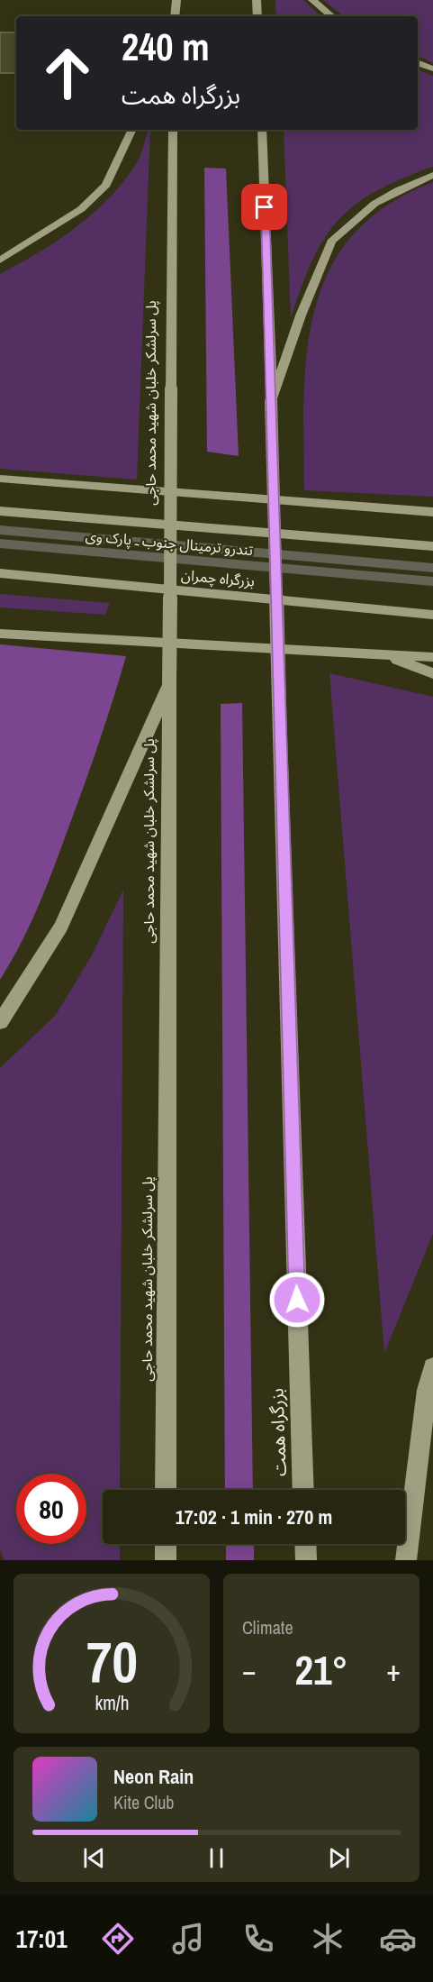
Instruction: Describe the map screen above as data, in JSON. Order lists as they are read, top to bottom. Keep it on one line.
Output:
{"streets":{"highway":["پل سرلشکر خلبان شهید محمد حاجی","بزرگراه چمران","بزرگراه همت"],"lane":["تندرو ترمینال جنوب ـ پارک وی"]},"page":{"turn":["240 m","بزرگراه همت"],"limit":"80","trip":"17:02 · 1 min · 270 m","tile":"Climate","heat":["−","21°","+"],"song":["Neon Rain","Kite Club"],"tabs":"17:01","gauge":["70","km/h"]}}
